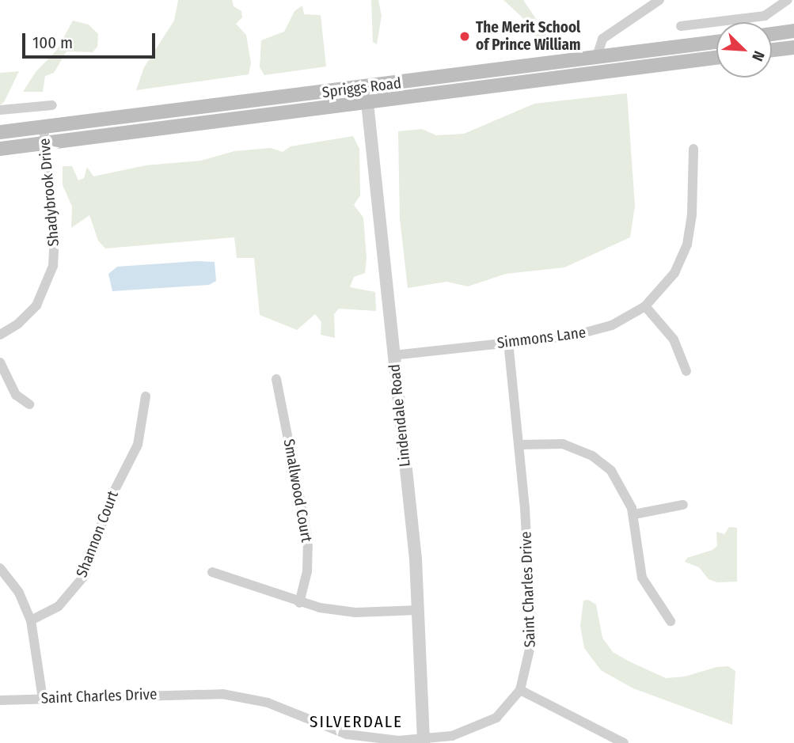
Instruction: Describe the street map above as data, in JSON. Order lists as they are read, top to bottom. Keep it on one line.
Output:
{"streets":{"main road":["Spriggs Road"],"street":["Shadybrook Drive","Simmons Lane","Lindendale Road","Smallwood Court","Shannon Court","Saint Charles Drive"]},"crossings":[["Spriggs Road","Shadybrook Drive"],["Spriggs Road","Lindendale Road"],["Simmons Lane","Lindendale Road"],["Simmons Lane","Saint Charles Drive"],["Lindendale Road","Saint Charles Drive"]],"districts":["SILVERDALE"],"places":["The Merit School of Prince William"],"scale_bar":"100 m","north":"bottom right"}
